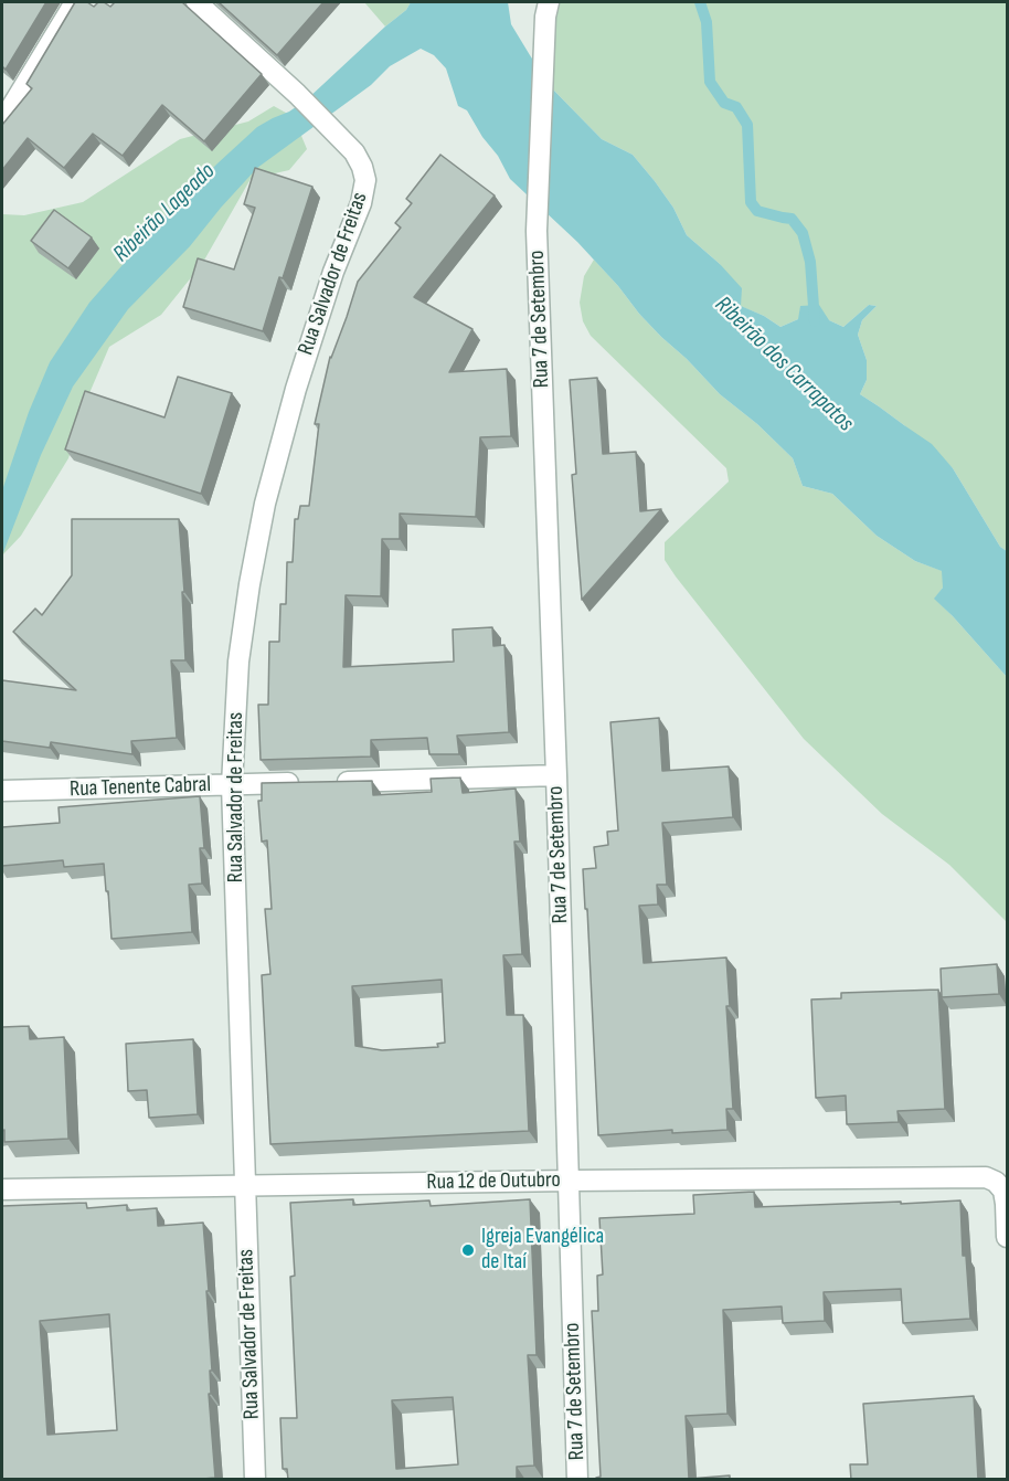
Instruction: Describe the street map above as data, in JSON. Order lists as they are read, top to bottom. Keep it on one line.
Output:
{"streets":{"street":["Rua Salvador de Freitas","Rua 7 de Setembro","Rua Tenente Cabral","Rua 12 de Outubro"]},"crossings":[["Rua Salvador de Freitas","Rua Tenente Cabral"],["Rua Salvador de Freitas","Rua 12 de Outubro"],["Rua 7 de Setembro","Rua 12 de Outubro"]],"water":["Ribeirão Lageado","Ribeirão dos Carrapatos"],"places":["Igreja Evangélica de Itaí"]}
